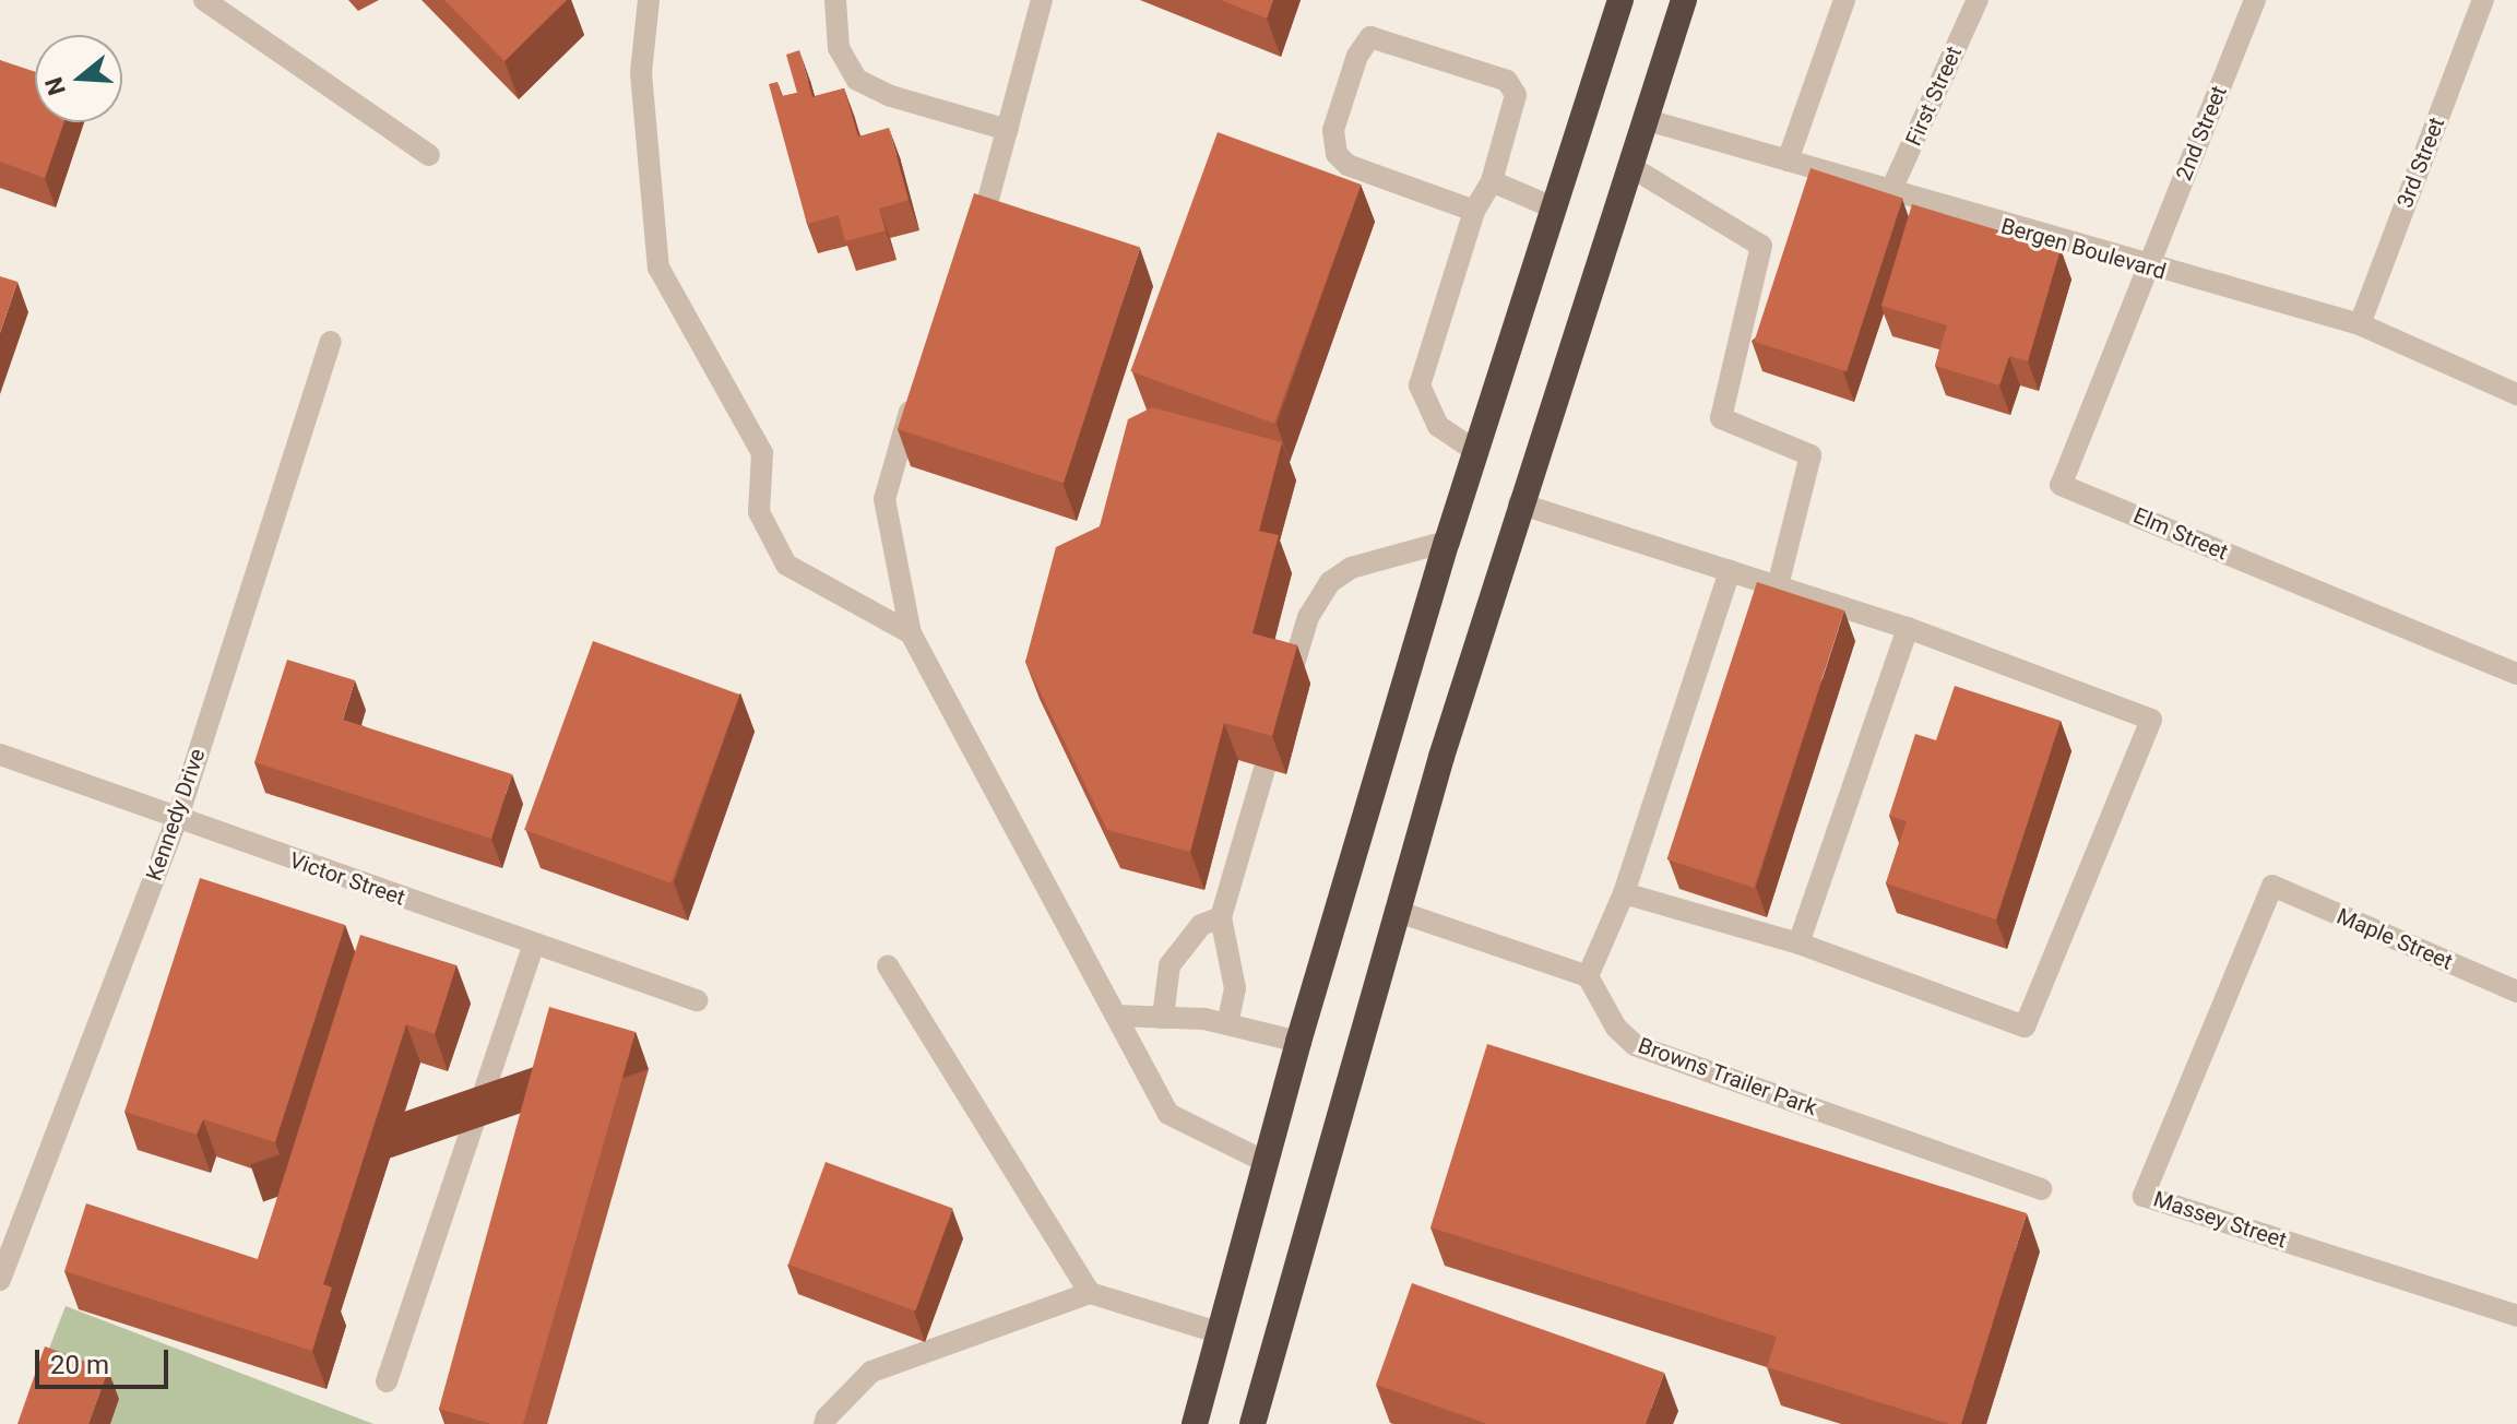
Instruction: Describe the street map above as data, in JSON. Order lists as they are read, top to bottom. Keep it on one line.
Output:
{"streets":{"street":["First Street","2nd Street","3rd Street","Bergen Boulevard","Elm Street","Kennedy Drive","Victor Street","Maple Street","Browns Trailer Park","Massey Street"]},"crossings":[["First Street","Bergen Boulevard"],["2nd Street","Bergen Boulevard"],["2nd Street","Elm Street"],["3rd Street","Bergen Boulevard"],["Bergen Boulevard","Elm Street"],["Kennedy Drive","Victor Street"],["Maple Street","Massey Street"]],"scale_bar":"20 m","north":"left"}
